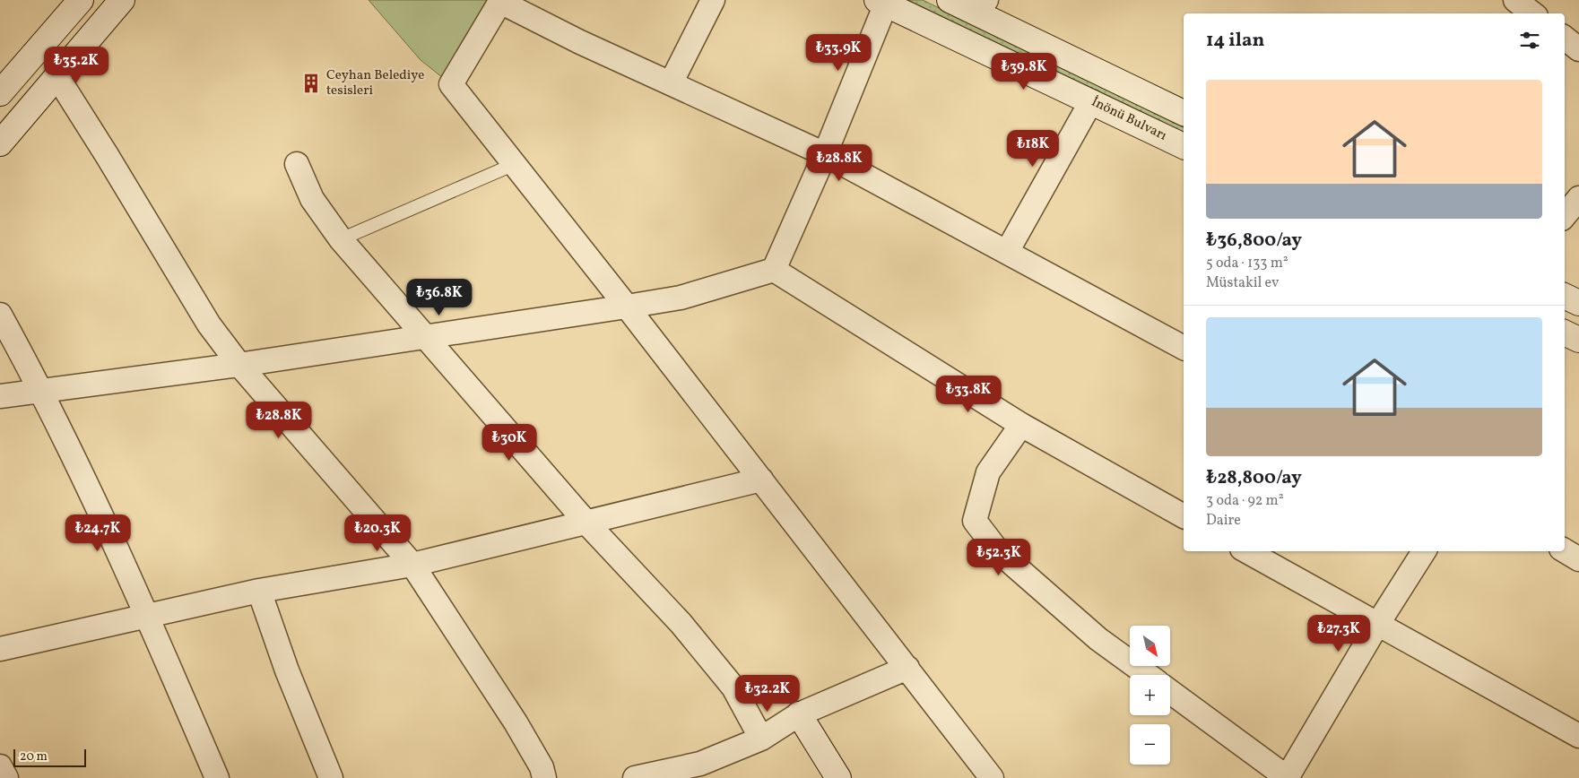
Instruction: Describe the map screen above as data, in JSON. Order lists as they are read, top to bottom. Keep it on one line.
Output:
{"streets":{"main road":["İnönü Bulvarı"]},"places":{"building":["Ceyhan Belediye tesisleri"]},"scale_bar":"20 m","north":"bottom right","page":{"heading":"14 ilan","price":["₺33.9K","₺35.2K","₺39.8K","₺18K","₺28.8K","₺36.8K","₺33.8K","₺28.8K","₺30K","₺24.7K","₺20.3K","₺52.3K","₺27.3K","₺32.2K"],"list":[{"name":"₺36,800/ay","note":"5 oda · 133 m² · Müstakil ev"},{"name":"₺28,800/ay","note":"3 oda · 92 m² · Daire"}],"map_buttons":["+","−"],"scale":"20 m"}}
